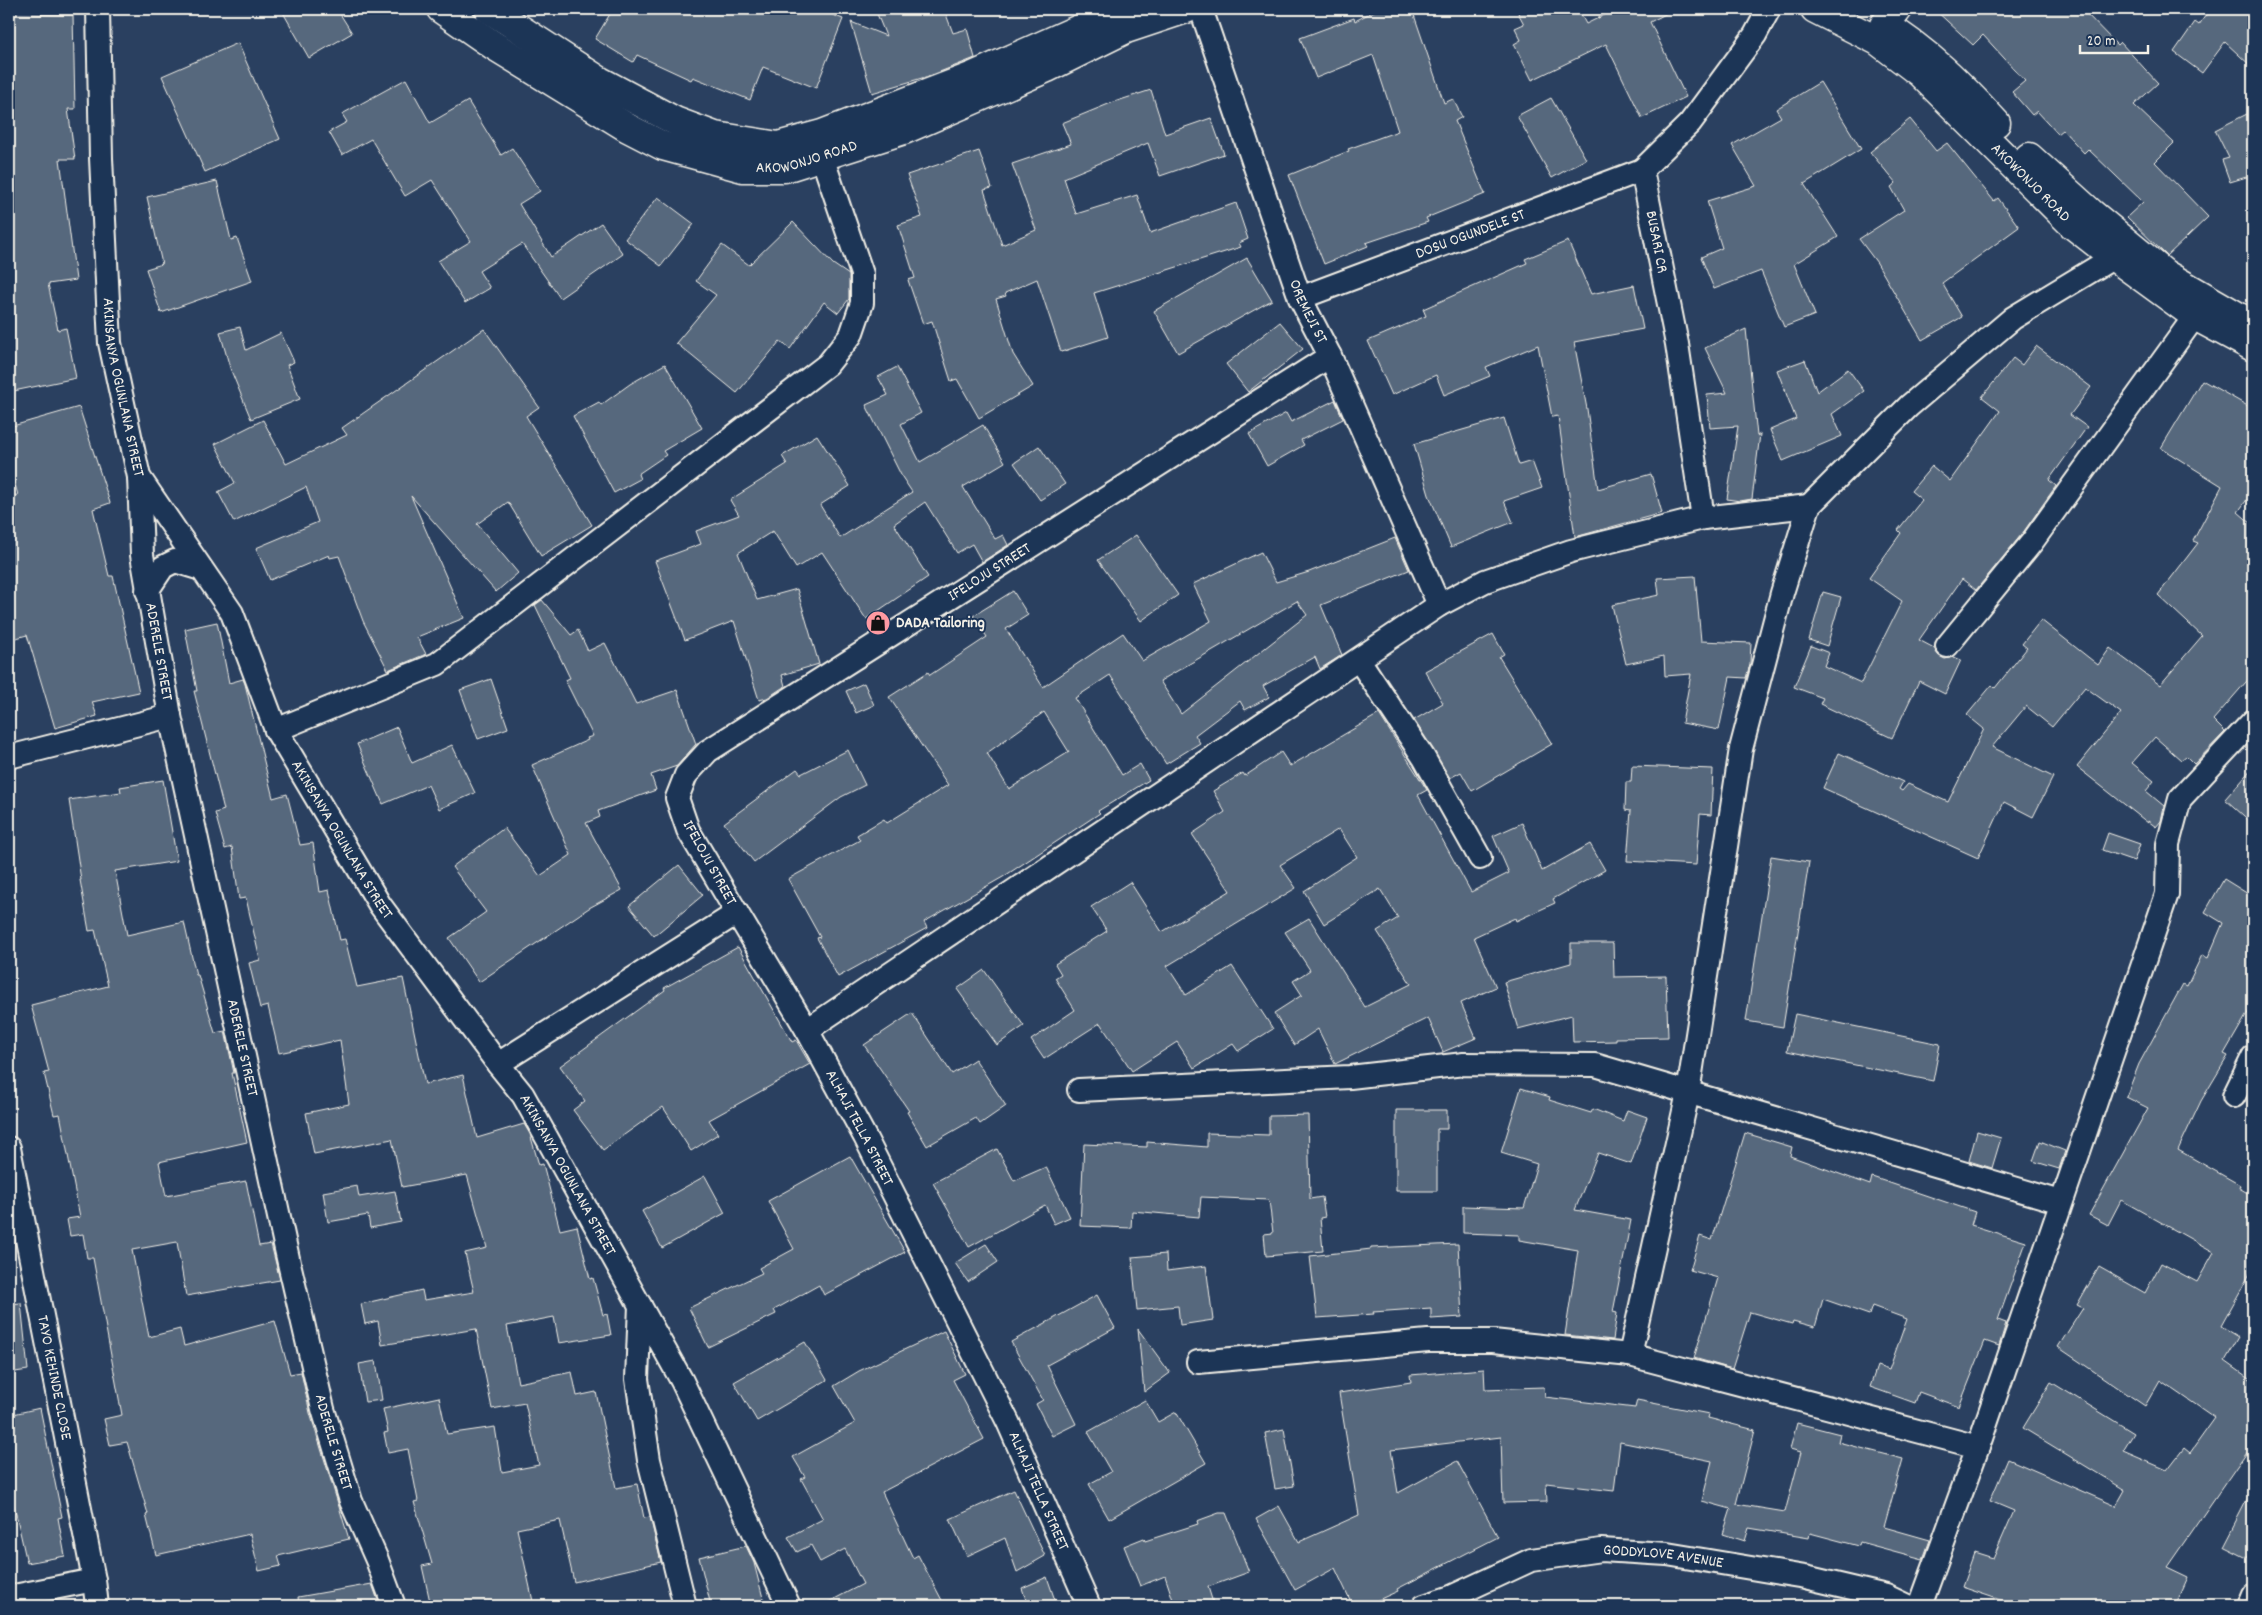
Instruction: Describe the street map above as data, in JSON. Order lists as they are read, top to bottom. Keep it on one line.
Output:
{"streets":{"main road":["AKOWONJO ROAD"],"street":["DOSU OGUNDELE ST","BUSARI CR","OREMEJI ST","AKINSANYA OGUNLANA STREET","IFELOJU STREET","ADERELE STREET","ALHAJI TELLA STREET","TAYO KEHINDE CLOSE","GODDYLOVE AVENUE"]},"crossings":[["DOSU OGUNDELE ST","BUSARI CR"],["DOSU OGUNDELE ST","OREMEJI ST"],["OREMEJI ST","IFELOJU STREET"],["AKINSANYA OGUNLANA STREET","ADERELE STREET"],["IFELOJU STREET","ALHAJI TELLA STREET"]],"places":{"shop":["DADA Tailoring"]},"scale_bar":"20 m"}
